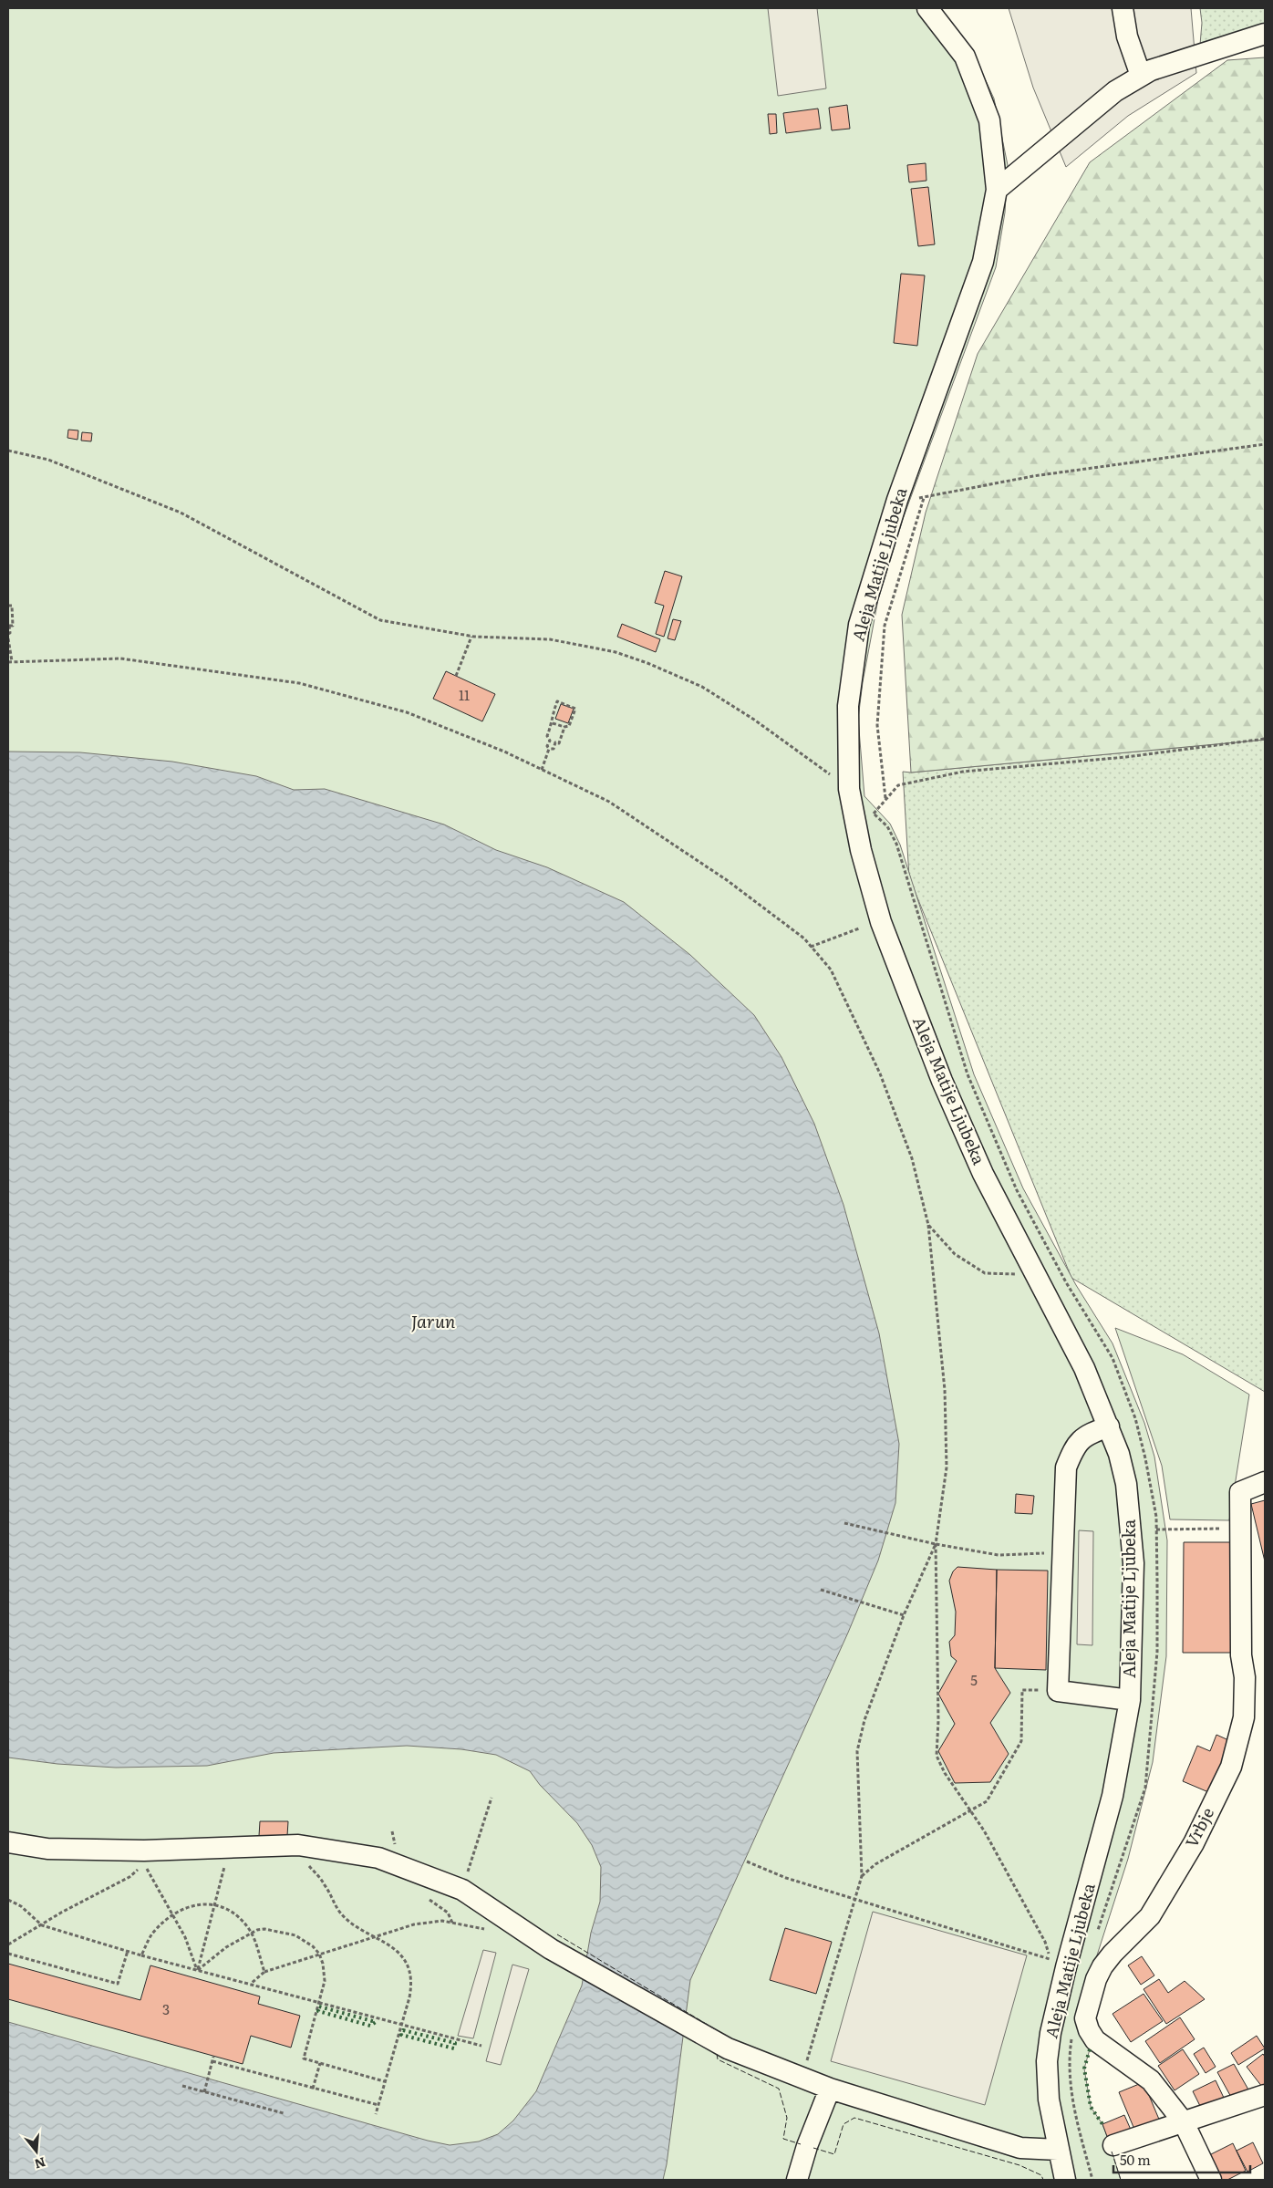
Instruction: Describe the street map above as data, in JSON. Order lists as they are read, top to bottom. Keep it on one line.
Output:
{"streets":{"street":["Aleja Matije Ljubeka","Vrbje"]},"water":["Jarun"],"house_numbers":["11","5","3"],"scale_bar":"50 m","north":"bottom"}
